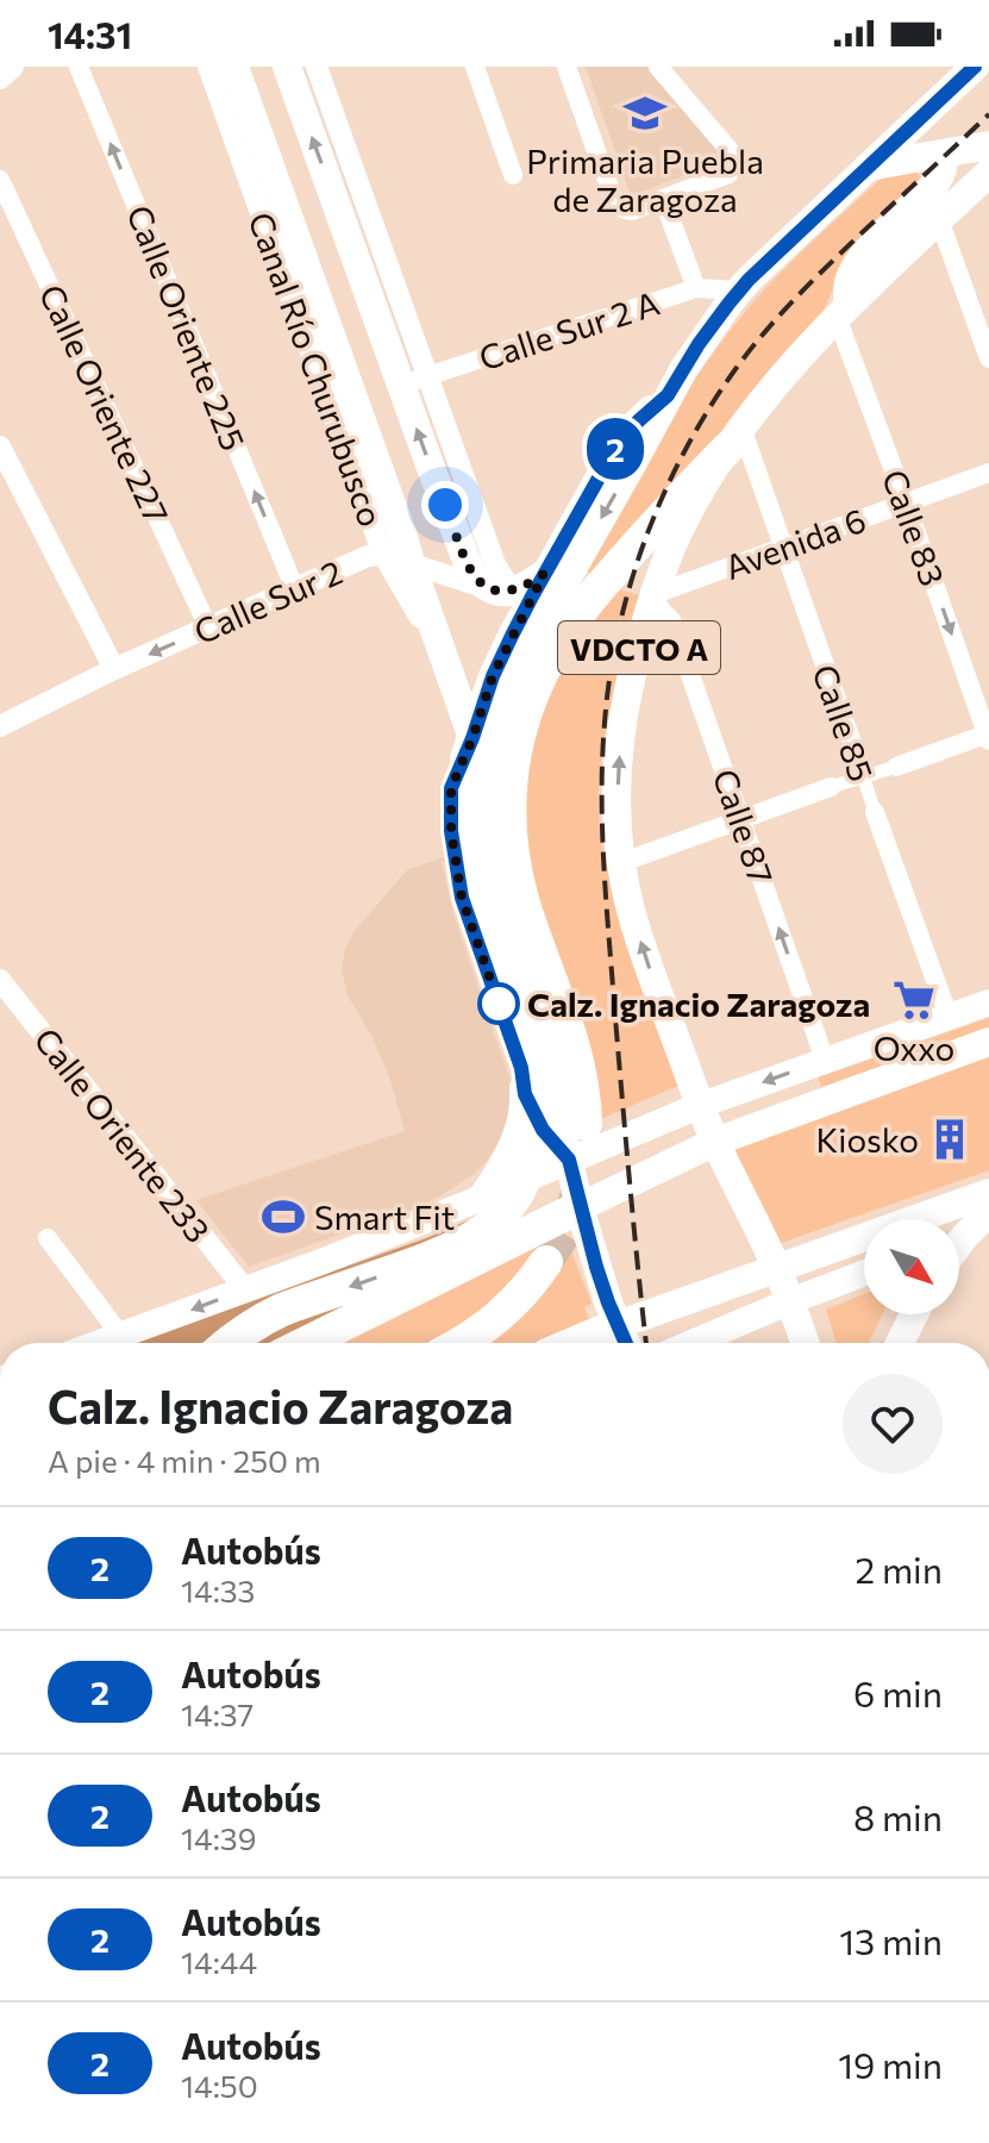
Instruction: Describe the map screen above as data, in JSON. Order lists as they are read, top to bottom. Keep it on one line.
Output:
{"streets":{"main road":["Canal Río Churubusco","VDCTO A"],"street":["Calle Oriente 225","Calle Sur 2 A","Calle Oriente 227","Calle 83","Avenida 6","Calle Sur 2","Calle 85","Calle 87","Calle Oriente 233"]},"crossings":[["Calle Oriente 225","Calle Sur 2"],["Calle Sur 2 A","VDCTO A"],["Canal Río Churubusco","Calle Sur 2"],["Calle Oriente 227","Calle Sur 2"],["Calle 83","Avenida 6"],["Calle 83","VDCTO A"],["Avenida 6","VDCTO A"],["Avenida 6","Calle 85"],["Avenida 6","Calle 87"],["VDCTO A","Calle 85"],["VDCTO A","Calle 87"]],"one_way":["Calle Oriente 225","Calle 83","Calle 87"],"places":{"school or university":["Primaria Puebla de Zaragoza"],"supermarket":["Oxxo"],"other":["Calz. Ignacio Zaragoza"],"building":["Kiosko"],"sports":["Smart Fit"]},"lines":["bus line 2"],"north":"bottom right","page":{"status":"14:31","on_map":"2","heading":["Calz. Ignacio Zaragoza","A pie · 4 min · 250 m"],"list":[{"mark":"2","name":"Autobús","note":"14:33","value":"2 min"},{"mark":"2","name":"Autobús","note":"14:37","value":"6 min"},{"mark":"2","name":"Autobús","note":"14:39","value":"8 min"},{"mark":"2","name":"Autobús","note":"14:44","value":"13 min"},{"mark":"2","name":"Autobús","note":"14:50","value":"19 min"}]}}
